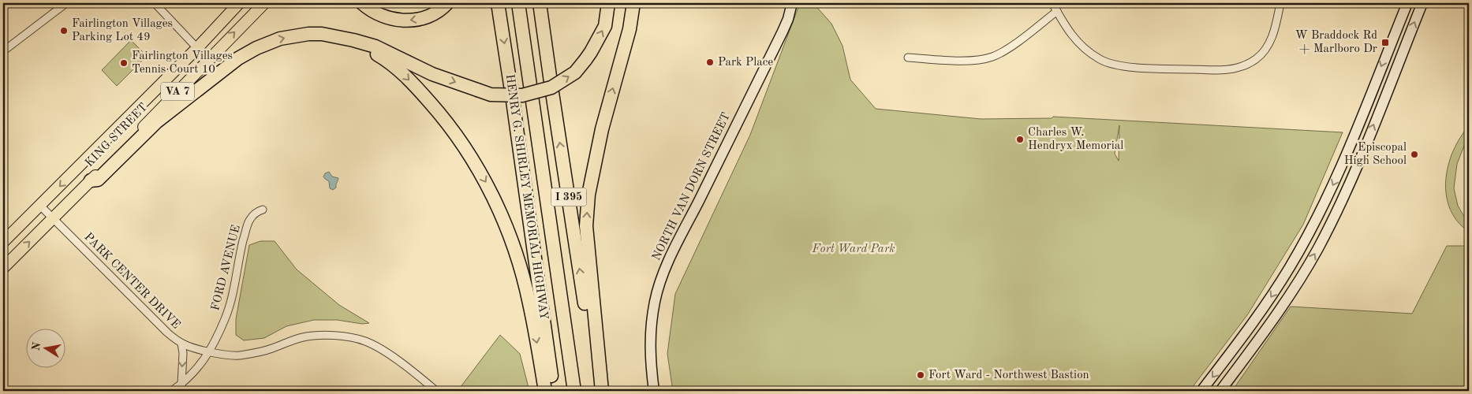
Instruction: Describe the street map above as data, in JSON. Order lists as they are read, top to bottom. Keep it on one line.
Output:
{"streets":{"highway":["HENRY G. SHIRLEY MEMORIAL HIGHWAY","I 395"],"main road":["VA 7","KING STREET","NORTH VAN DORN STREET"],"street":["FORD AVENUE","PARK CENTER DRIVE"]},"crossings":[["KING STREET","PARK CENTER DRIVE"],["FORD AVENUE","PARK CENTER DRIVE"]],"parks":["Fort Ward Park"],"places":{"other":["Fairlington Villages Parking Lot 49","Park Place","Fairlington Villages Tennis Court 10","Charles W. Hendryx Memorial","Episcopal High School","Fort Ward - Northwest Bastion"],"transit":["W Braddock Rd + Marlboro Dr"]},"north":"left"}
